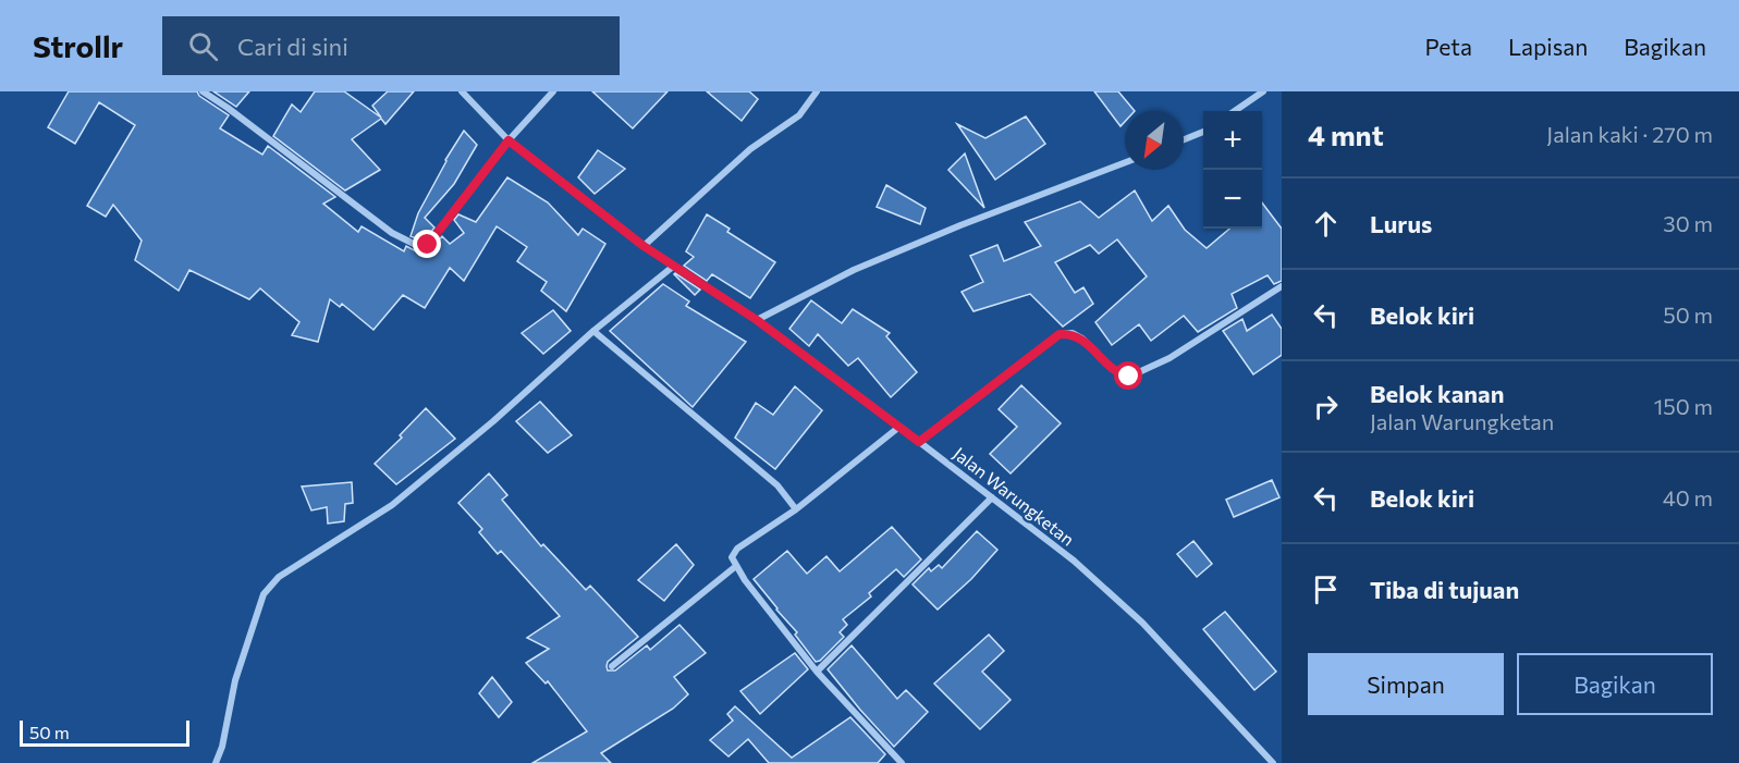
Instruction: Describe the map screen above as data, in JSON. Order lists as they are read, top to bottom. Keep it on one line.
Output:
{"streets":{"street":["Jalan Warungketan"]},"scale_bar":"50 m","north":"bottom left","page":{"header":"Strollr","search":"Cari di sini","nav":["Peta","Lapisan","Bagikan"],"heading":["4 mnt","Jalan kaki · 270 m"],"map_buttons":["+","−"],"list":[["Lurus","30 m"],["Belok kiri","50 m"],["Belok kanan","Jalan Warungketan","150 m"],["Belok kiri","40 m"],"Tiba di tujuan"],"buttons":["Simpan","Bagikan"],"scale":"50 m"}}
